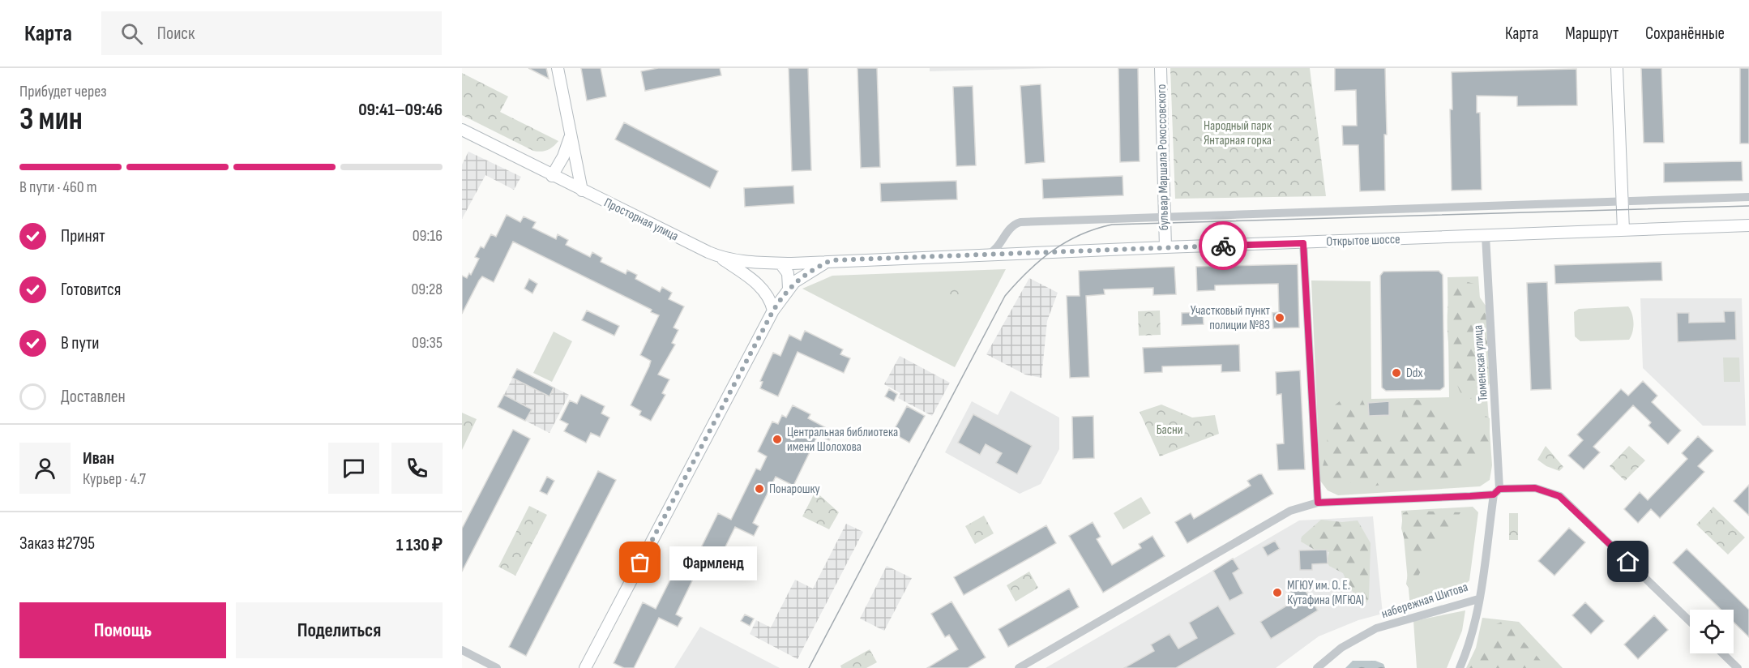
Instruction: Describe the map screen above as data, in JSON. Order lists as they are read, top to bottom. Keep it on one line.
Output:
{"streets":{"main road":["бульвар Маршала Рокоссовского","Просторная улица","Открытое шоссе"],"street":["Тюменская улица","набережная Шитова"]},"crossings":[["бульвар Маршала Рокоссовского","Открытое шоссе"],["Просторная улица","Открытое шоссе"],["Открытое шоссе","Тюменская улица"],["Тюменская улица","набережная Шитова"]],"parks":["Народный парк Янтарная горка","Басни"],"places":["Участковый пункт полиции №83","Ddx","Центральная библиотека имени Шолохова","Понарошку","Фармленд","МГЮУ им. О. Е. Кутафина (МГЮА)"],"page":{"header":"Карта","search":"Поиск","nav":["Карта","Маршрут","Сохранённые"],"heading":["3 мин","Прибудет через","09:41–09:46"],"panel":["Иван","Курьер · 4.7","Заказ #2795","1 130 ₽"],"bar":"В пути · 460 m","list":[["Принят","09:16"],["Готовится","09:28"],["В пути","09:35"],"Доставлен"],"bubble":"Фармленд","buttons":["Помощь","Поделиться"]}}
